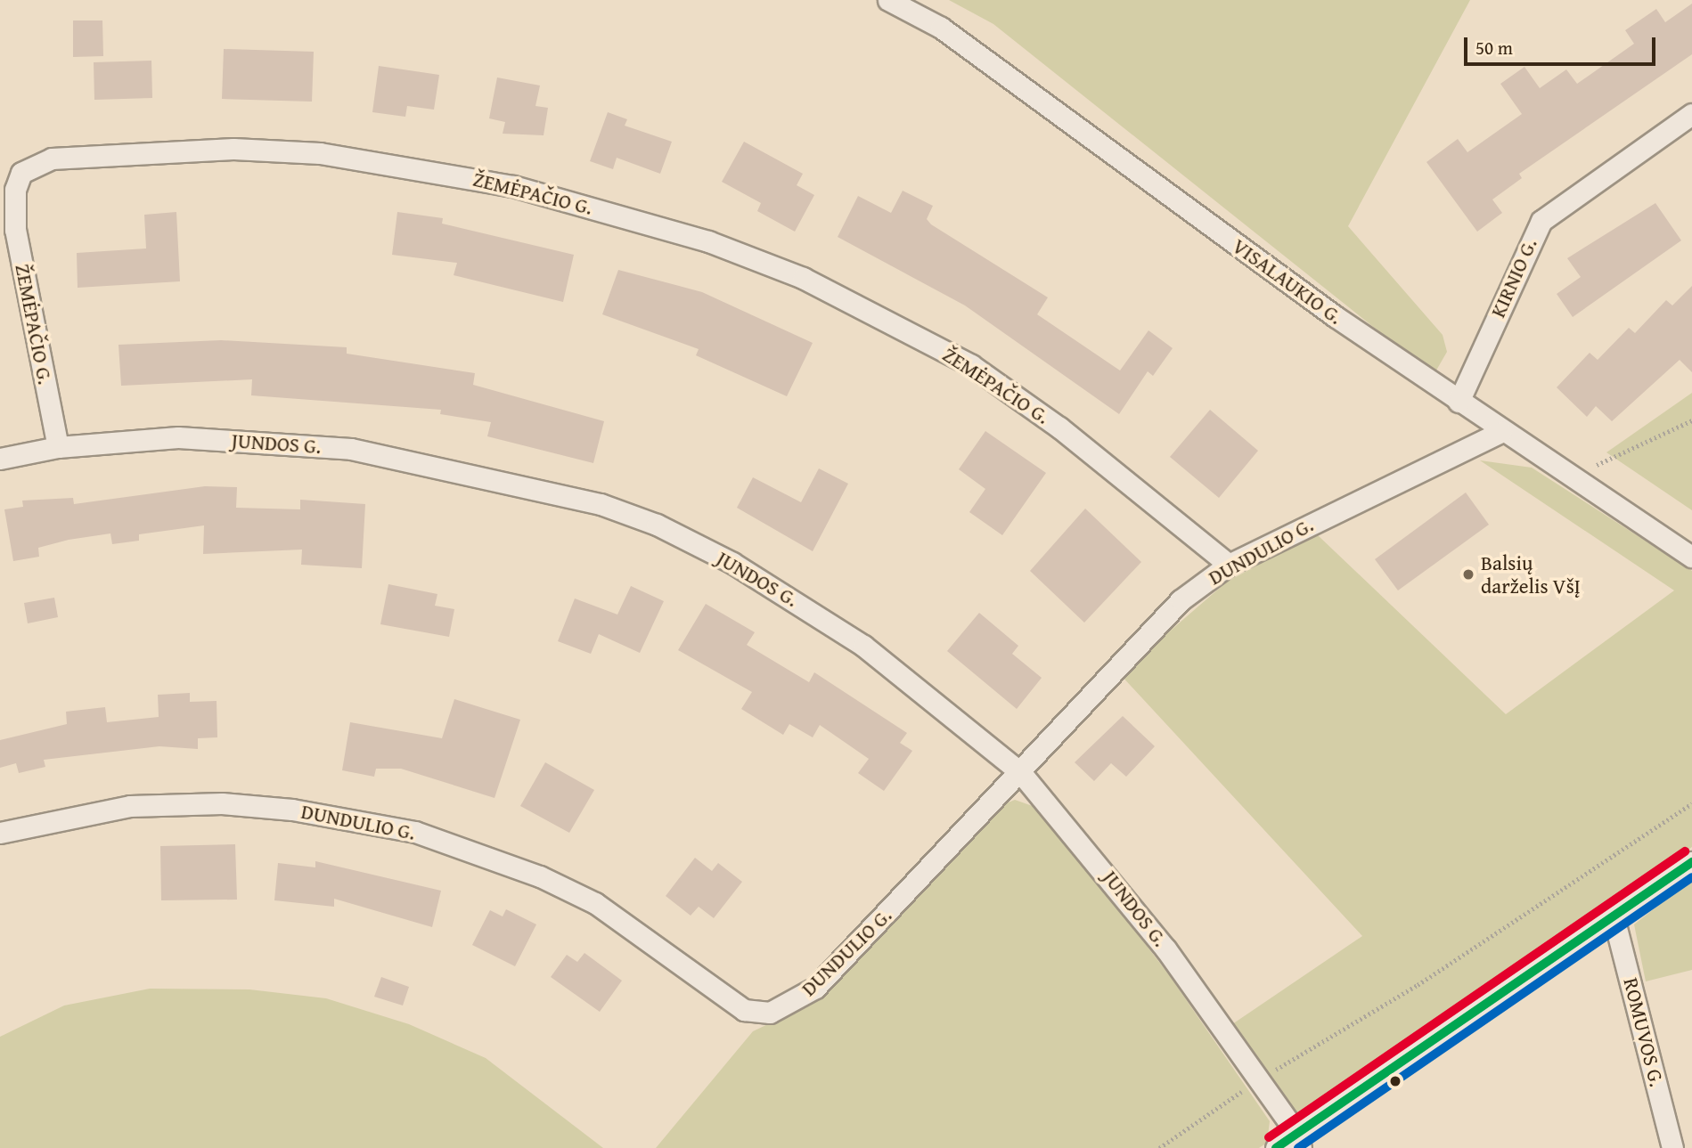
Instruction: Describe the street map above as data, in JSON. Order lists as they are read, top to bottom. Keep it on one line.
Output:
{"streets":{"street":["ŽEMĖPAČIO G.","KIRNIO G.","VISALAUKIO G.","JUNDOS G.","DUNDULIO G.","ROMUVOS G."]},"crossings":[["ŽEMĖPAČIO G.","JUNDOS G."],["ŽEMĖPAČIO G.","DUNDULIO G."],["KIRNIO G.","VISALAUKIO G."],["VISALAUKIO G.","DUNDULIO G."],["JUNDOS G.","DUNDULIO G."]],"places":["Balsių darželis VšĮ"],"scale_bar":"50 m"}
